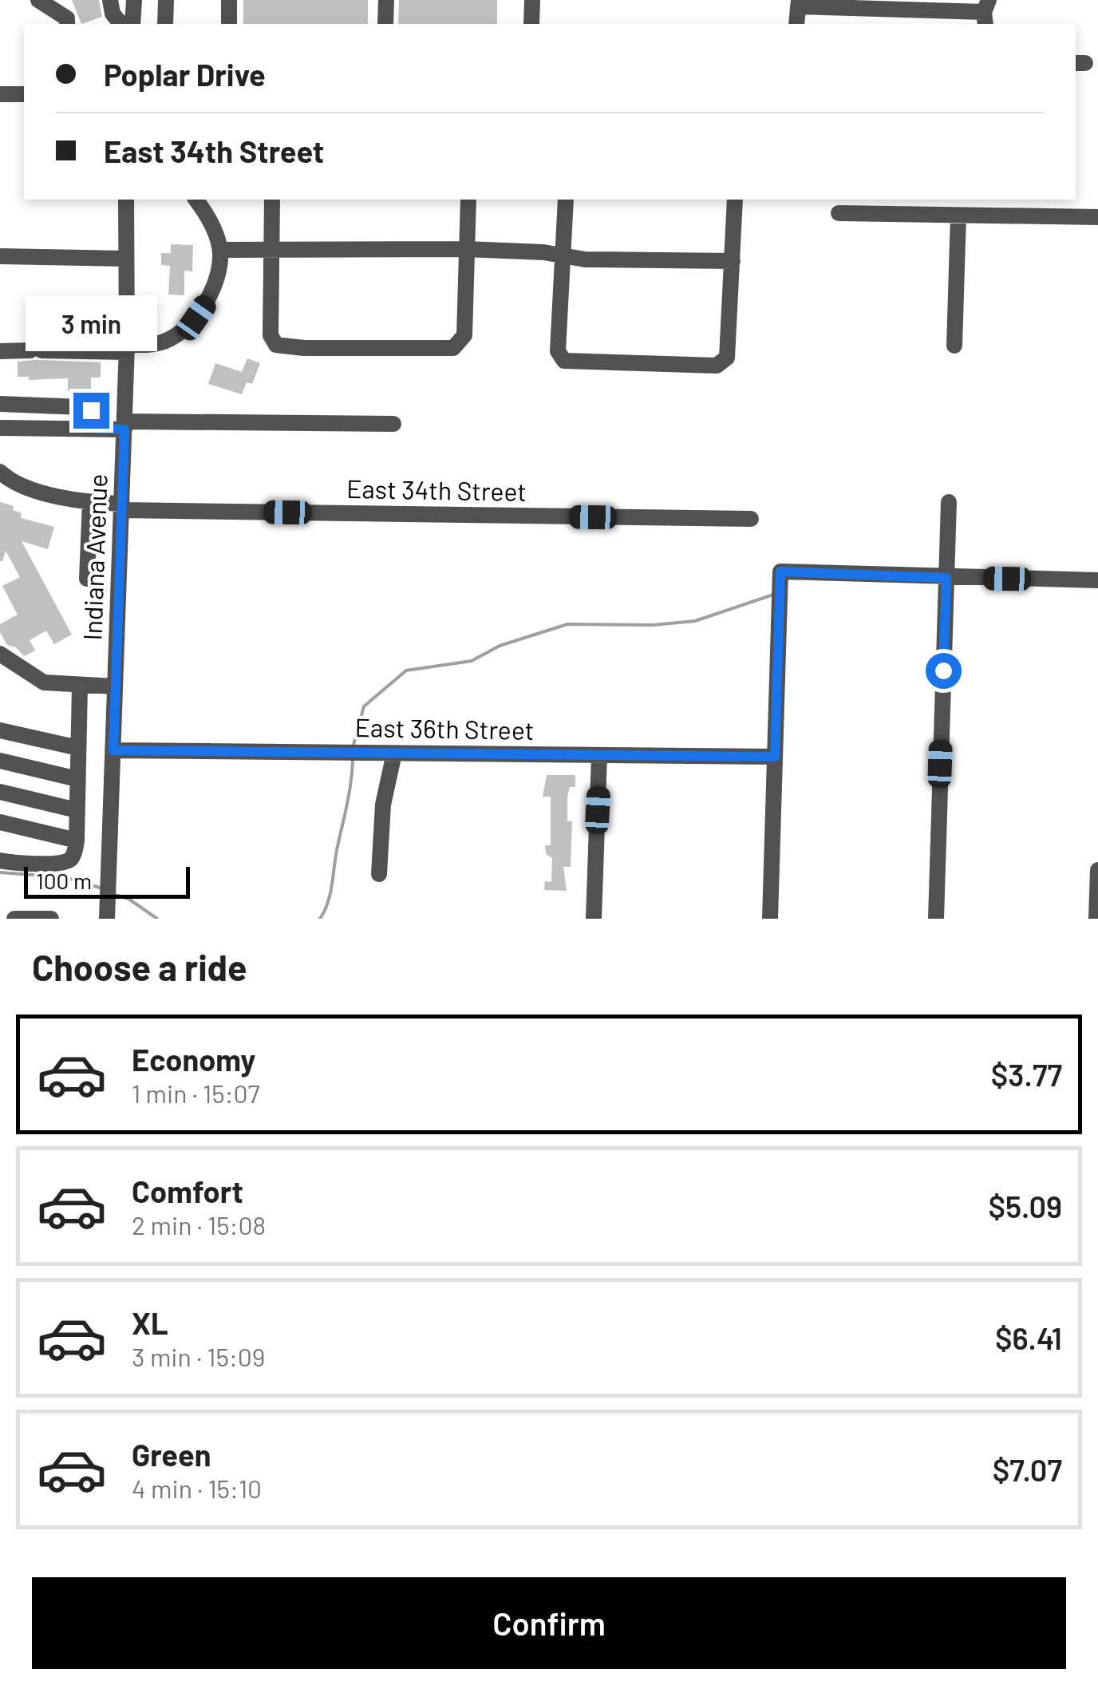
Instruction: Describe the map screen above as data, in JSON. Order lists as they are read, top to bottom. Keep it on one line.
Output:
{"streets":{"street":["East 34th Street","Indiana Avenue","East 36th Street"]},"crossings":[["East 34th Street","Indiana Avenue"],["Indiana Avenue","East 36th Street"]],"scale_bar":"100 m","page":{"banner":["Poplar Drive","East 34th Street"],"bubble":"3 min","scale":"100 m","heading":"Choose a ride","list":[{"name":"Economy","note":"1 min · 15:07","value":"$3.77"},{"name":"Comfort","note":"2 min · 15:08","value":"$5.09"},{"name":"XL","note":"3 min · 15:09","value":"$6.41"},{"name":"Green","note":"4 min · 15:10","value":"$7.07"}],"buttons":"Confirm"}}
